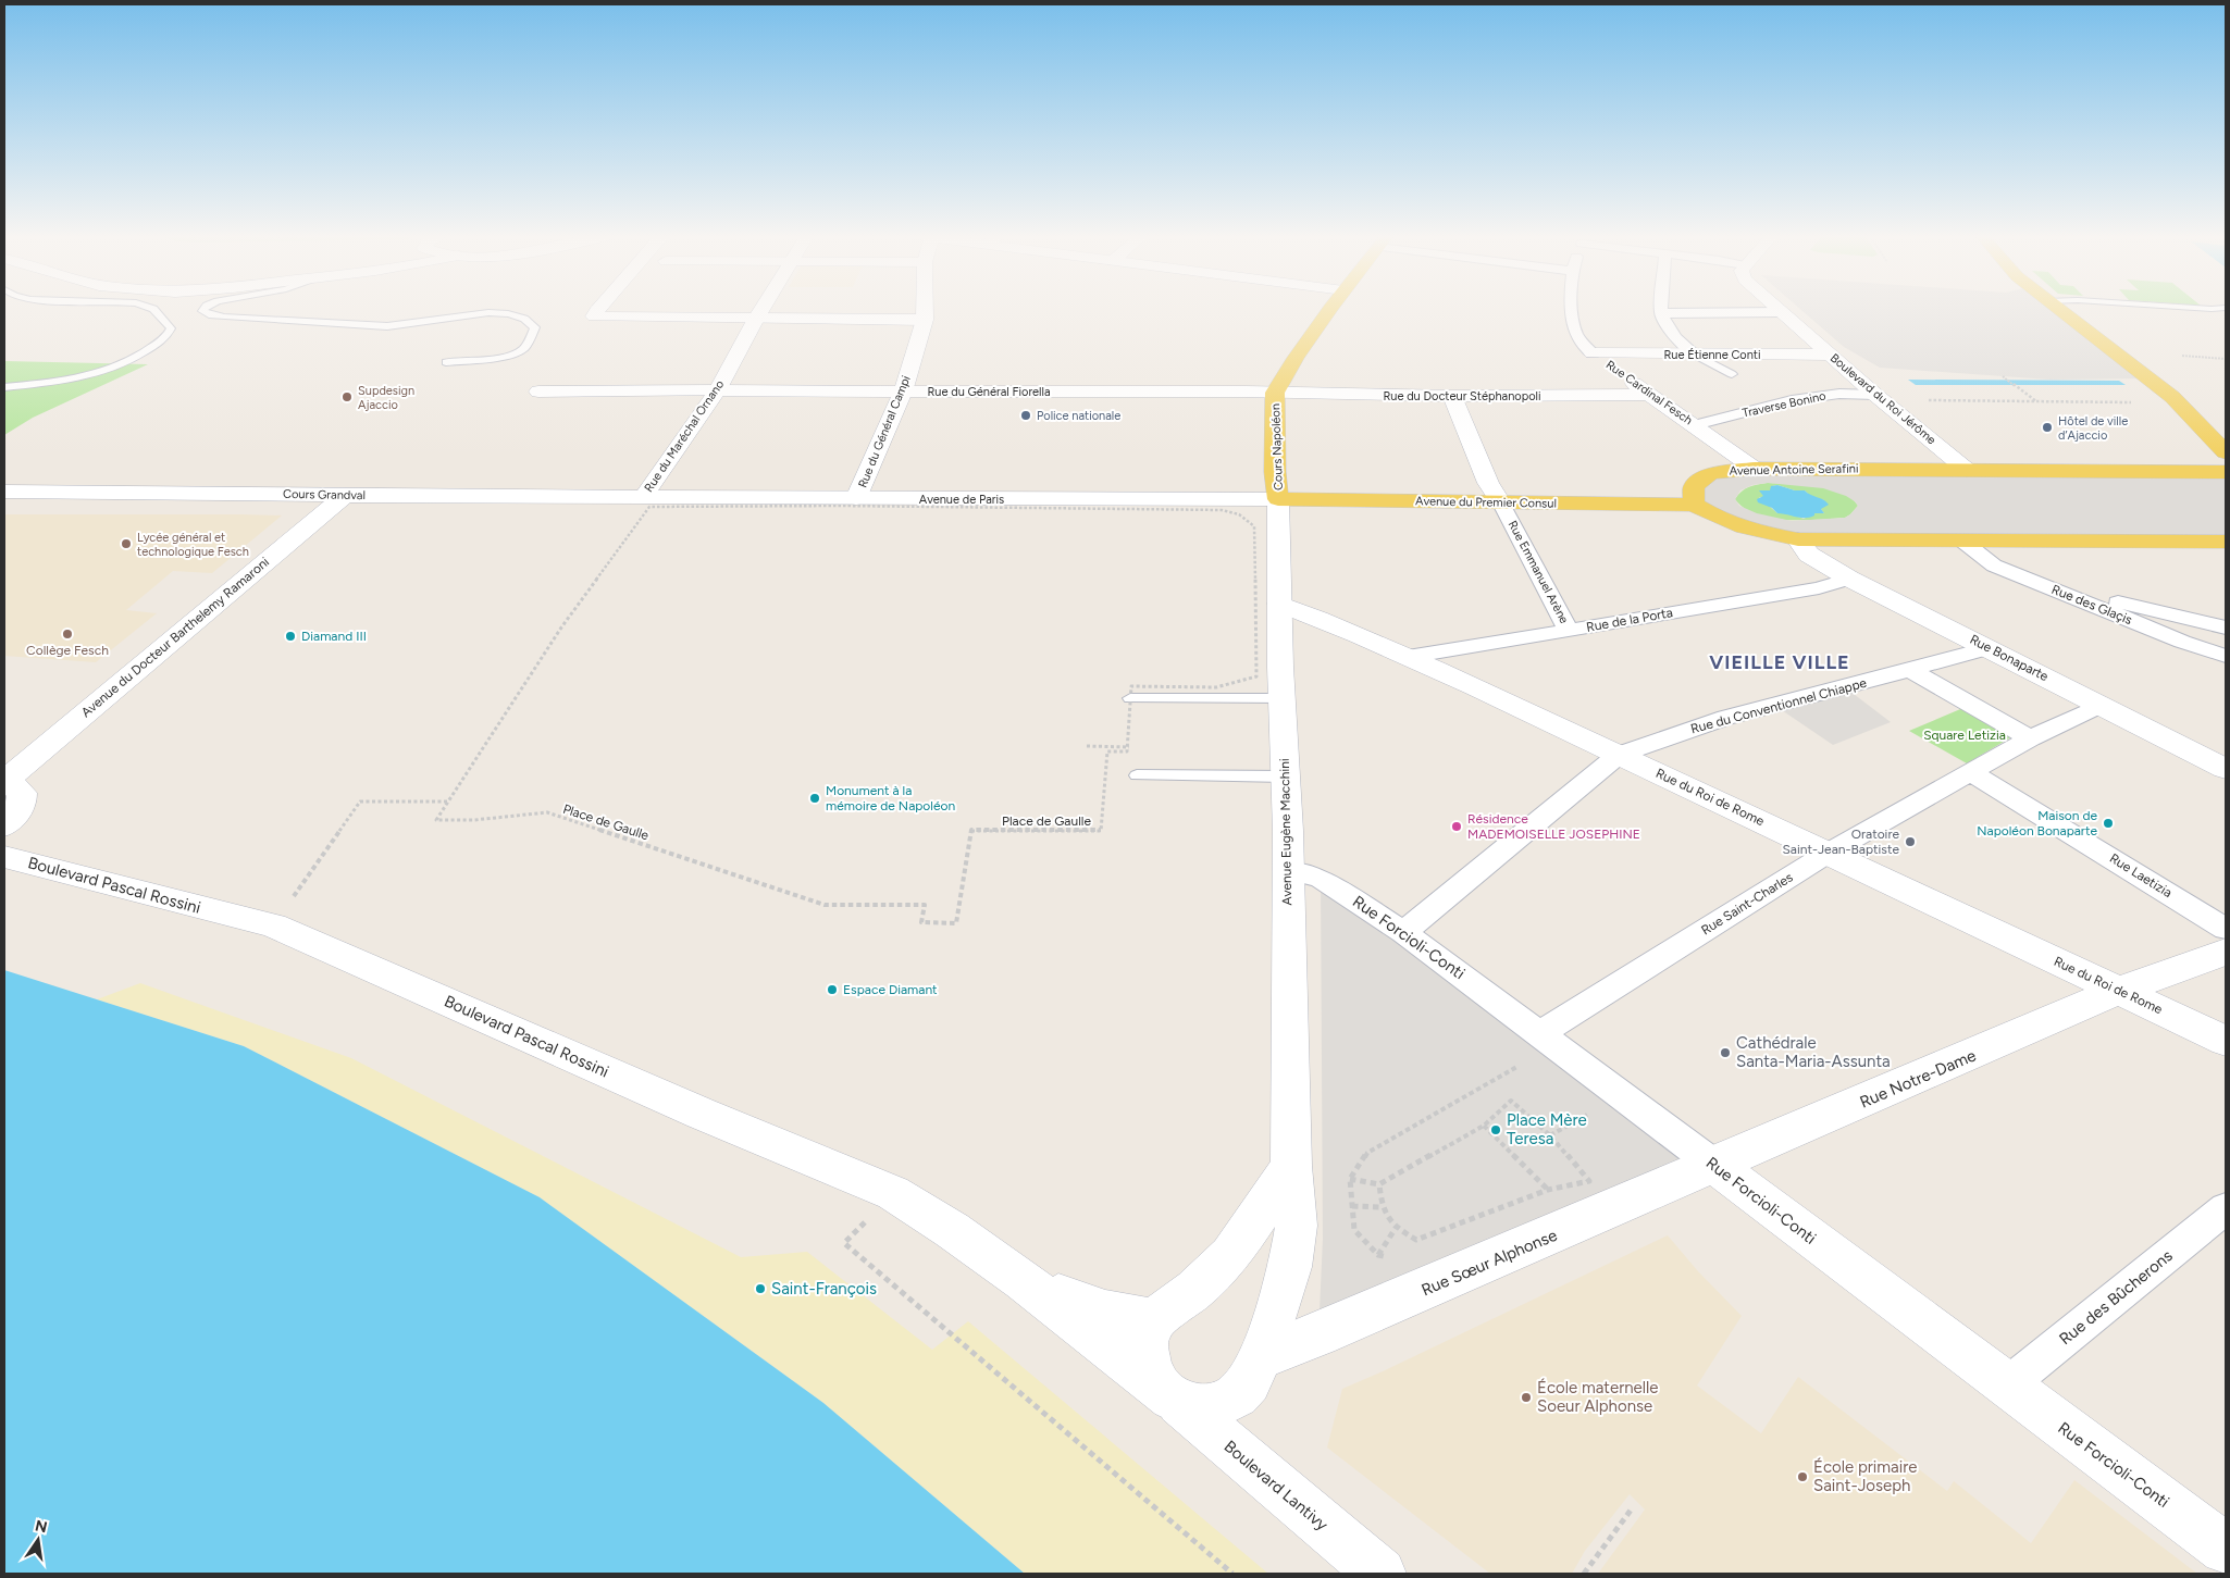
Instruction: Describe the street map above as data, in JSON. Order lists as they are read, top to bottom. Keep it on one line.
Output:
{"streets":{"main road":["Cours Napoléon","Avenue Antoine Serafini","Avenue du Premier Consul"],"street":["Rue Étienne Conti","Rue du Général Fiorella","Rue Cardinal Fesch","Rue du Docteur Stéphanopoli","Boulevard du Roi Jérôme","Traverse Bonino","Rue du Général Campi","Rue du Maréchal Ornano","Cours Grandval","Avenue de Paris","Rue Emmanuel Arène","Rue des Glaçis","Rue de la Porta","Avenue du Docteur Barthelemy Ramaroni","Rue Bonaparte","Rue du Conventionnel Chiappe","Rue du Roi de Rome","Avenue Eugène Macchini","Rue Laetizia","Boulevard Pascal Rossini","Rue Saint-Charles","Rue Forcioli-Conti","Rue Notre-Dame","Rue Sœur Alphonse","Rue des Bûcherons","Boulevard Lantivy"],"path":["Place de Gaulle"]},"crossings":[["Rue Étienne Conti","Rue Cardinal Fesch"],["Rue Étienne Conti","Boulevard du Roi Jérôme"],["Rue du Général Fiorella","Rue du Docteur Stéphanopoli"],["Rue du Général Fiorella","Rue du Général Campi"],["Rue du Général Fiorella","Rue du Maréchal Ornano"],["Rue du Général Fiorella","Cours Napoléon"],["Rue Cardinal Fesch","Rue du Docteur Stéphanopoli"],["Rue Cardinal Fesch","Traverse Bonino"],["Rue Cardinal Fesch","Avenue Antoine Serafini"],["Rue du Docteur Stéphanopoli","Cours Napoléon"],["Rue du Docteur Stéphanopoli","Rue Emmanuel Arène"],["Boulevard du Roi Jérôme","Traverse Bonino"],["Boulevard du Roi Jérôme","Avenue Antoine Serafini"],["Rue du Général Campi","Avenue de Paris"],["Rue du Maréchal Ornano","Cours Grandval"],["Rue du Maréchal Ornano","Avenue de Paris"],["Cours Napoléon","Avenue de Paris"],["Cours Napoléon","Avenue du Premier Consul"],["Cours Napoléon","Avenue Eugène Macchini"],["Avenue Antoine Serafini","Avenue du Premier Consul"],["Cours Grandval","Avenue de Paris"],["Cours Grandval","Avenue du Docteur Barthelemy Ramaroni"],["Avenue de Paris","Avenue du Premier Consul"],["Avenue de Paris","Avenue Eugène Macchini"],["Avenue du Premier Consul","Rue Emmanuel Arène"],["Avenue du Premier Consul","Avenue Eugène Macchini"],["Rue Emmanuel Arène","Rue de la Porta"],["Rue de la Porta","Rue Bonaparte"],["Rue de la Porta","Rue du Roi de Rome"],["Rue Bonaparte","Rue du Conventionnel Chiappe"],["Rue Bonaparte","Rue Saint-Charles"],["Rue du Conventionnel Chiappe","Rue du Roi de Rome"],["Rue du Conventionnel Chiappe","Rue Forcioli-Conti"],["Rue du Roi de Rome","Avenue Eugène Macchini"],["Rue du Roi de Rome","Rue Saint-Charles"],["Rue du Roi de Rome","Rue Notre-Dame"],["Avenue Eugène Macchini","Boulevard Pascal Rossini"],["Avenue Eugène Macchini","Rue Forcioli-Conti"],["Avenue Eugène Macchini","Rue Sœur Alphonse"],["Avenue Eugène Macchini","Boulevard Lantivy"],["Rue Laetizia","Rue Saint-Charles"],["Boulevard Pascal Rossini","Boulevard Lantivy"],["Rue Saint-Charles","Rue Forcioli-Conti"],["Rue Forcioli-Conti","Rue Notre-Dame"],["Rue Forcioli-Conti","Rue Sœur Alphonse"],["Rue Forcioli-Conti","Rue des Bûcherons"],["Rue Notre-Dame","Rue Sœur Alphonse"]],"districts":["VIEILLE VILLE"],"parks":["Square Letizia"],"places":["Supdesign Ajaccio","Police nationale","Hôtel de ville d’Ajaccio","Lycée général et technologique Fesch","Collège Fesch","Diamand III","Monument à la mémoire de Napoléon","Maison de Napoléon Bonaparte","Résidence MADEMOISELLE JOSEPHINE","Oratoire Saint-Jean-Baptiste","Espace Diamant","Cathédrale Santa-Maria-Assunta","Place Mère Teresa","Saint-François","École maternelle Soeur Alphonse","École primaire Saint-Joseph"],"north":"top"}
